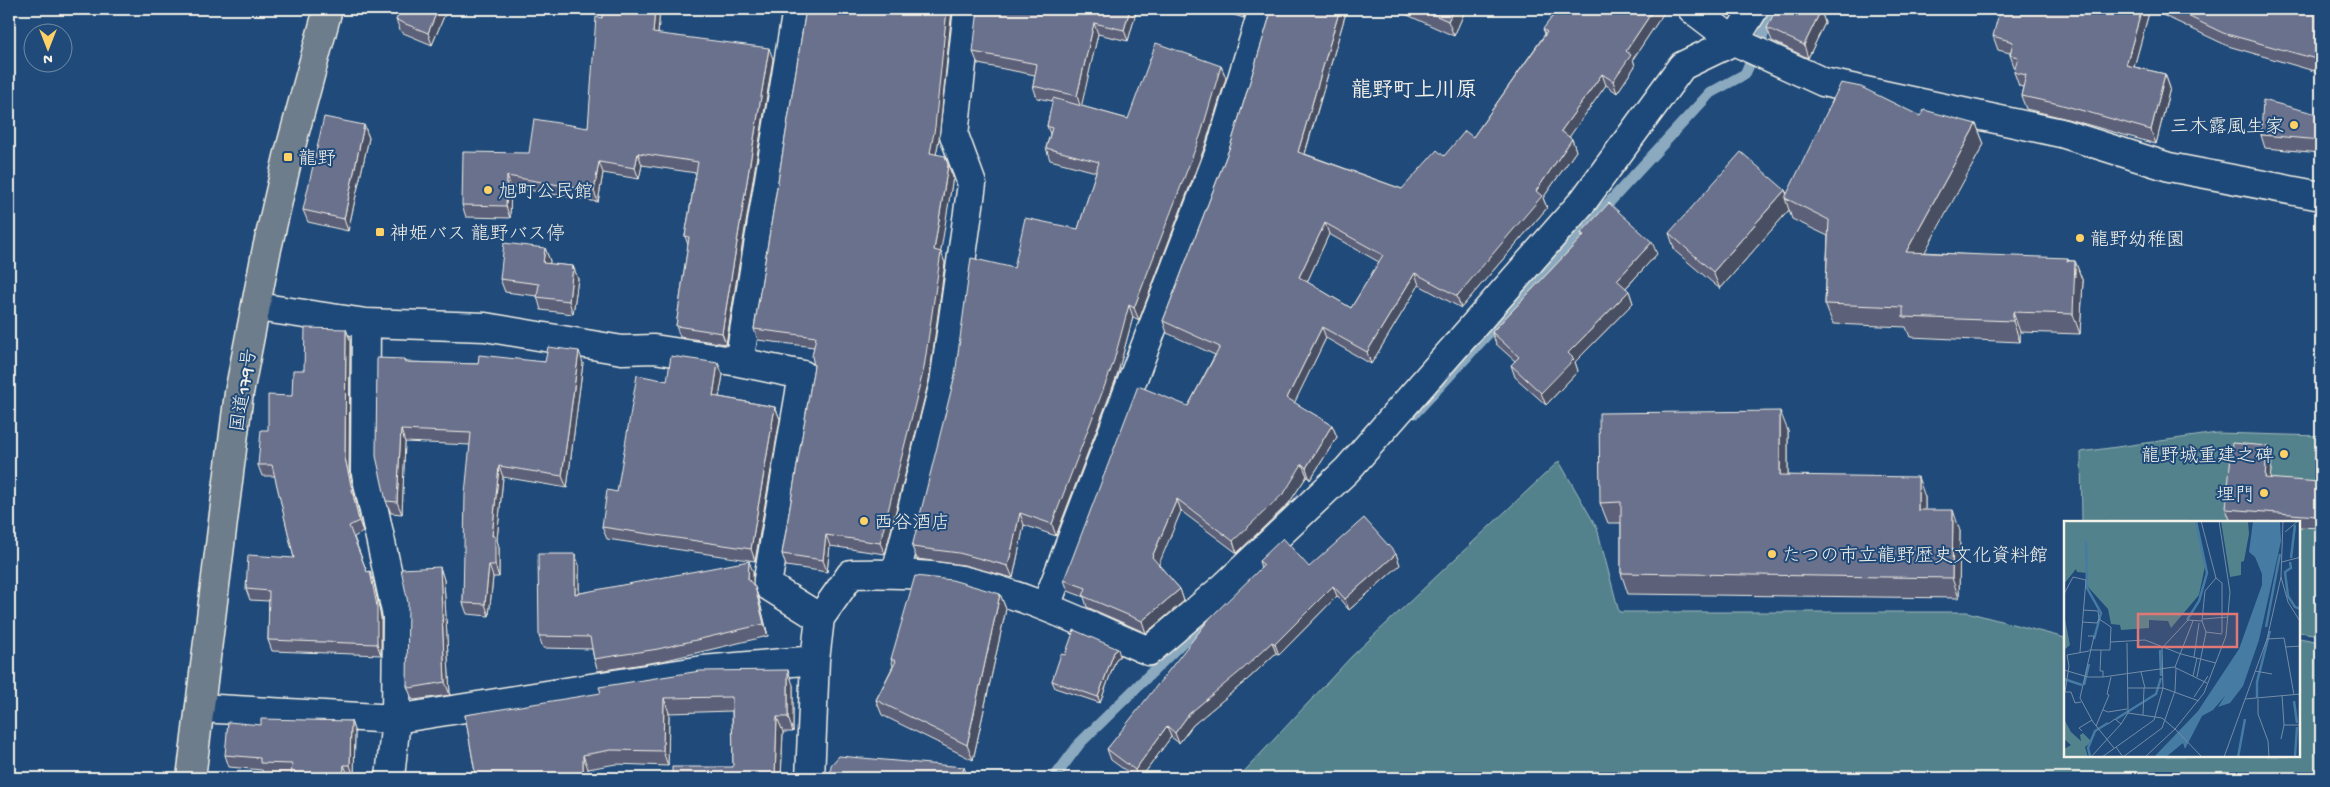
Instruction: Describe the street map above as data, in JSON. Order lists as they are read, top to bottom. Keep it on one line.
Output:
{"streets":{"highway":["国道179号"]},"districts":["龍野町上川原"],"places":{"other":["三木露風生家","旭町公民館","龍野幼稚園","龍野城重建之碑","埋門","西谷酒店","たつの市立龍野歴史文化資料館"],"transit":["龍野","神姫バス 龍野バス停"]},"north":"bottom"}
